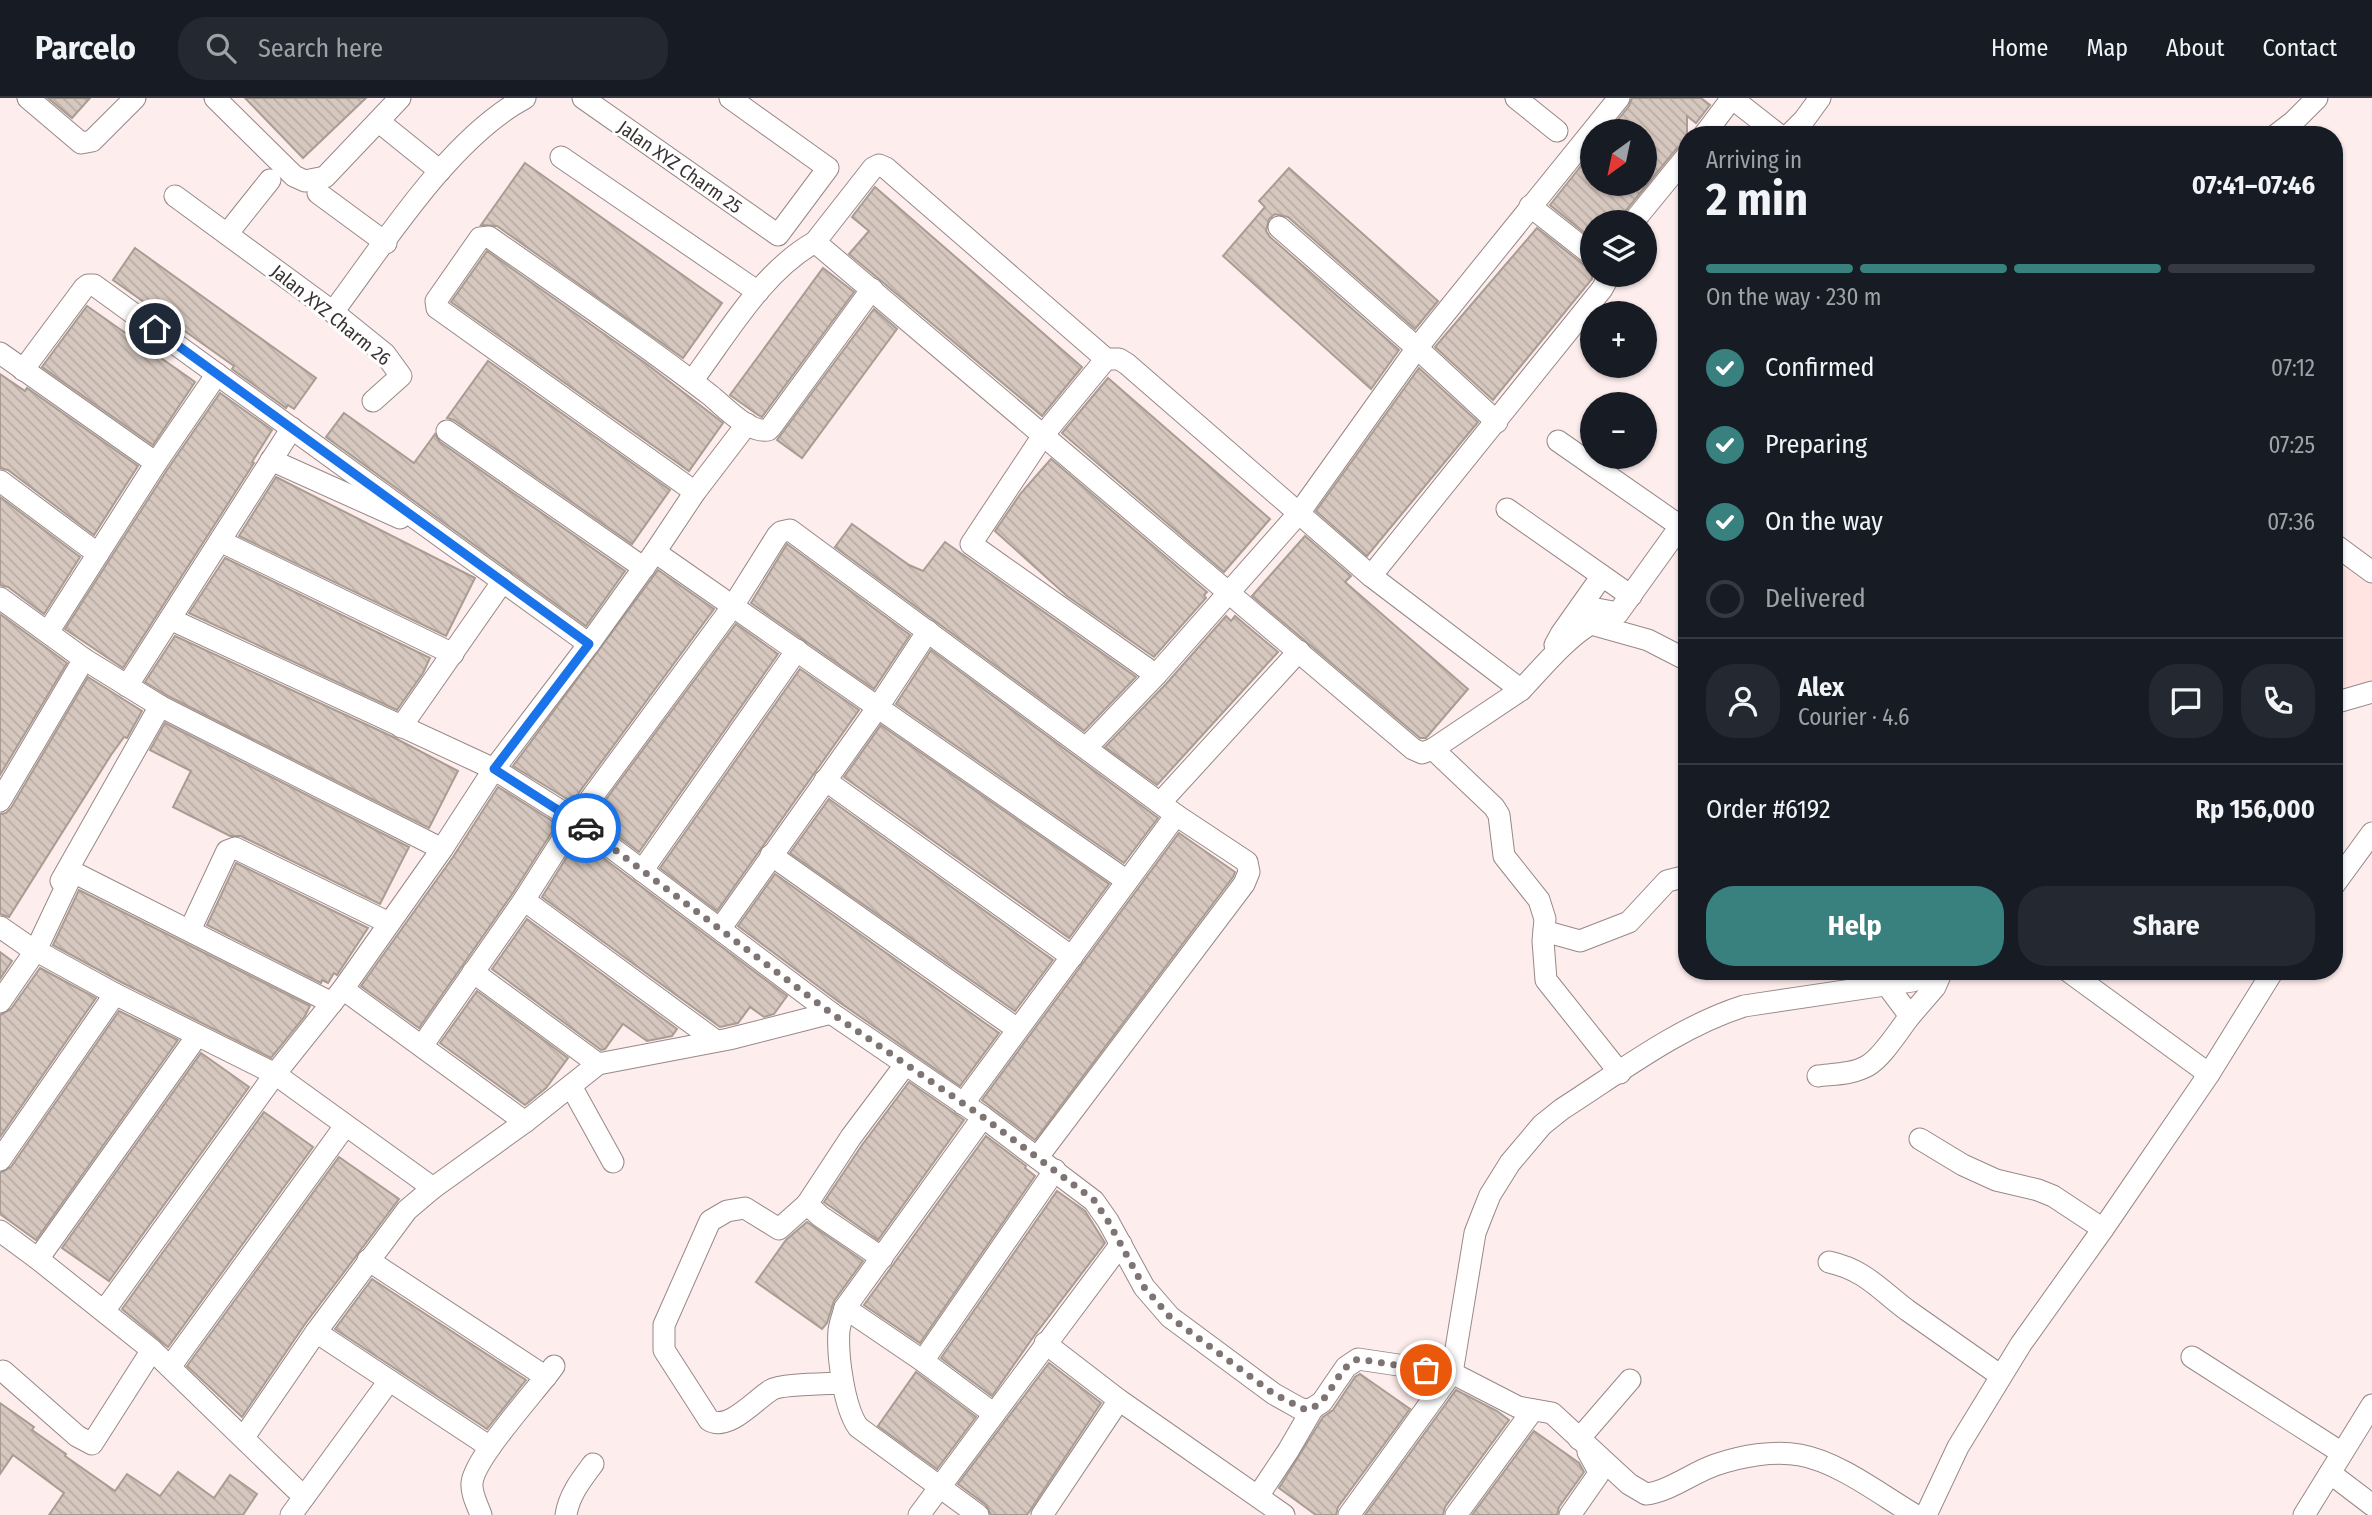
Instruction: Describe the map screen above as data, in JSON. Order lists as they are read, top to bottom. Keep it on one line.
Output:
{"streets":{"street":["Jalan XYZ Charm 25","Jalan XYZ Charm 26"]},"north":"bottom left","page":{"header":"Parcelo","search":"Search here","nav":["Home","Map","About","Contact"],"map_buttons":["+","−"],"heading":["2 min","Arriving in","07:41–07:46"],"panel":["Alex","Courier · 4.6","Order #6192","Rp 156,000"],"bar":"On the way · 230 m","list":[["Confirmed","07:12"],["Preparing","07:25"],["On the way","07:36"],"Delivered"],"buttons":["Help","Share"]}}
